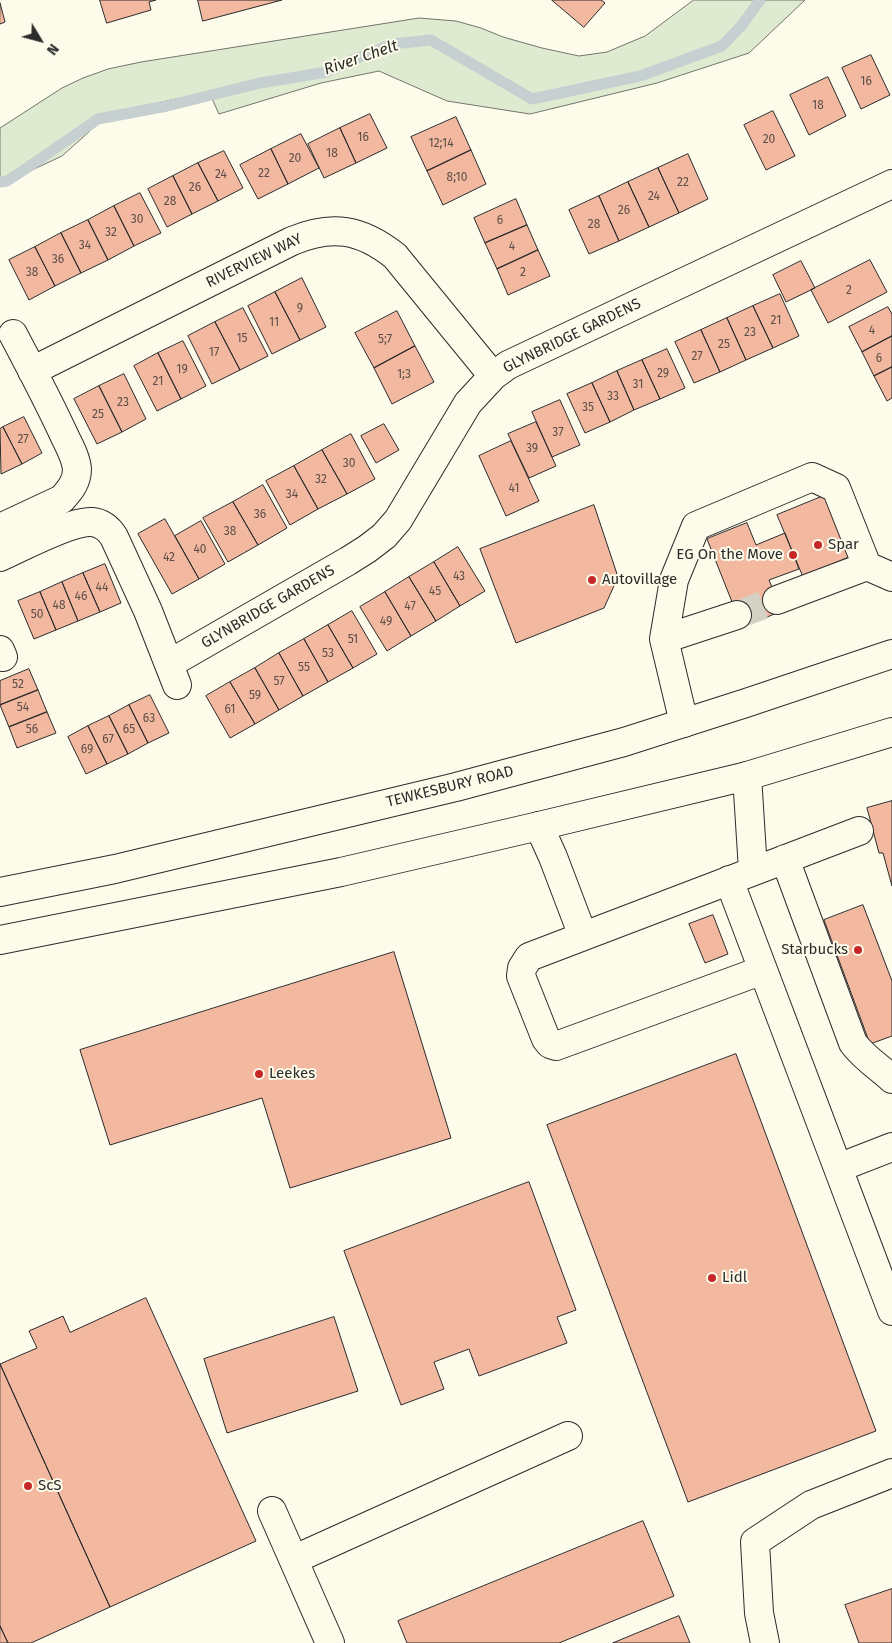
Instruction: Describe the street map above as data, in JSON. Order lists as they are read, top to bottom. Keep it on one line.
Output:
{"streets":{"main road":["RIVERVIEW WAY","GLYNBRIDGE GARDENS","TEWKESBURY ROAD"]},"crossings":[["RIVERVIEW WAY","GLYNBRIDGE GARDENS"]],"water":["River Chelt"],"places":["Spar","EG On the Move","Autovillage","Starbucks","Leekes","Lidl","ScS"],"house_numbers":["16","18","16","20","12;14","18","20","22","24","8;10","22","26","24","28","26","30","6","28","32","34","4","36","38","2","2","9","21","11","4","23","15","5;7","25","17","27","6","19","29","1;3","21","31","33","23","35","25","37","27","39","30","32","41","34","36","38","40","42","43","44","45","46","48","47","50","49","51","53","55","57","52","59","54","61","63","56","65","67","69"],"north":"bottom right"}
